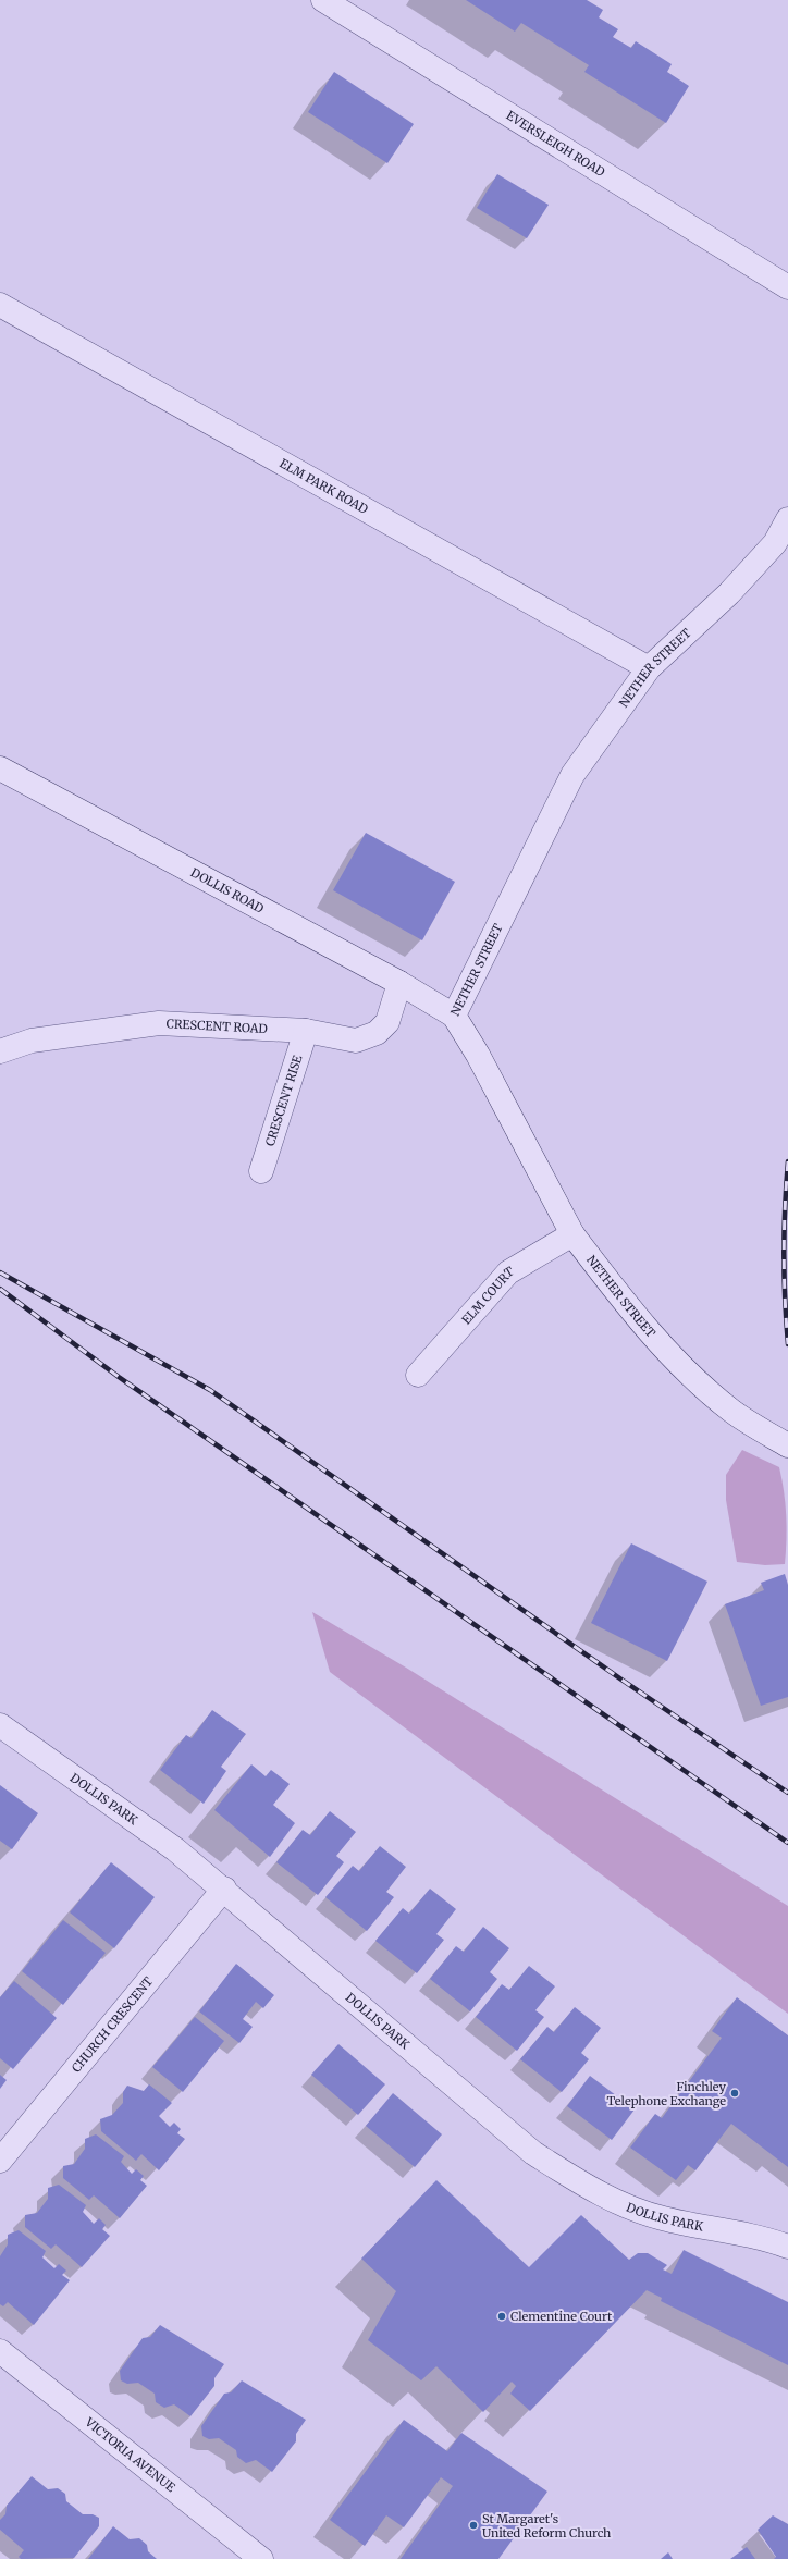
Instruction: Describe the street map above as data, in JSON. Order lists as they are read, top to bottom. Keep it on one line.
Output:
{"streets":{"street":["EVERSLEIGH ROAD","ELM PARK ROAD","NETHER STREET","DOLLIS ROAD","CRESCENT ROAD","CRESCENT RISE","ELM COURT","DOLLIS PARK","CHURCH CRESCENT","VICTORIA AVENUE"]},"crossings":[["ELM PARK ROAD","NETHER STREET"],["NETHER STREET","DOLLIS ROAD"],["NETHER STREET","ELM COURT"],["DOLLIS ROAD","CRESCENT ROAD"],["CRESCENT ROAD","CRESCENT RISE"],["DOLLIS PARK","CHURCH CRESCENT"]],"places":["Finchley Telephone Exchange","Clementine Court","St Margaret's United Reform Church"]}
